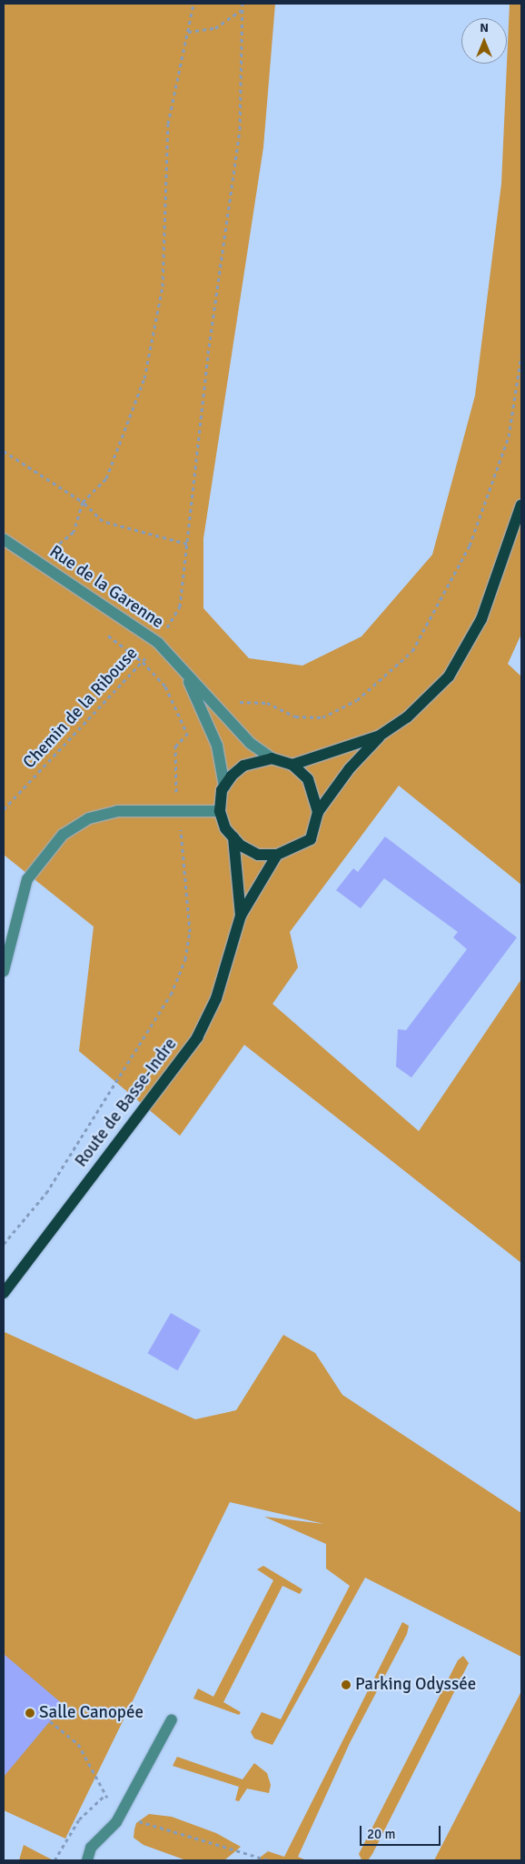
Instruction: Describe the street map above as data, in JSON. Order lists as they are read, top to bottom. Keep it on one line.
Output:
{"streets":{"main road":["Route de Basse-Indre"],"street":["Rue de la Garenne"],"path":["Chemin de la Ribouse"]},"crossings":[["Rue de la Garenne","Chemin de la Ribouse"],["Rue de la Garenne","Route de Basse-Indre"]],"places":["Parking Odyssée","Salle Canopée"],"scale_bar":"20 m","north":"top"}
